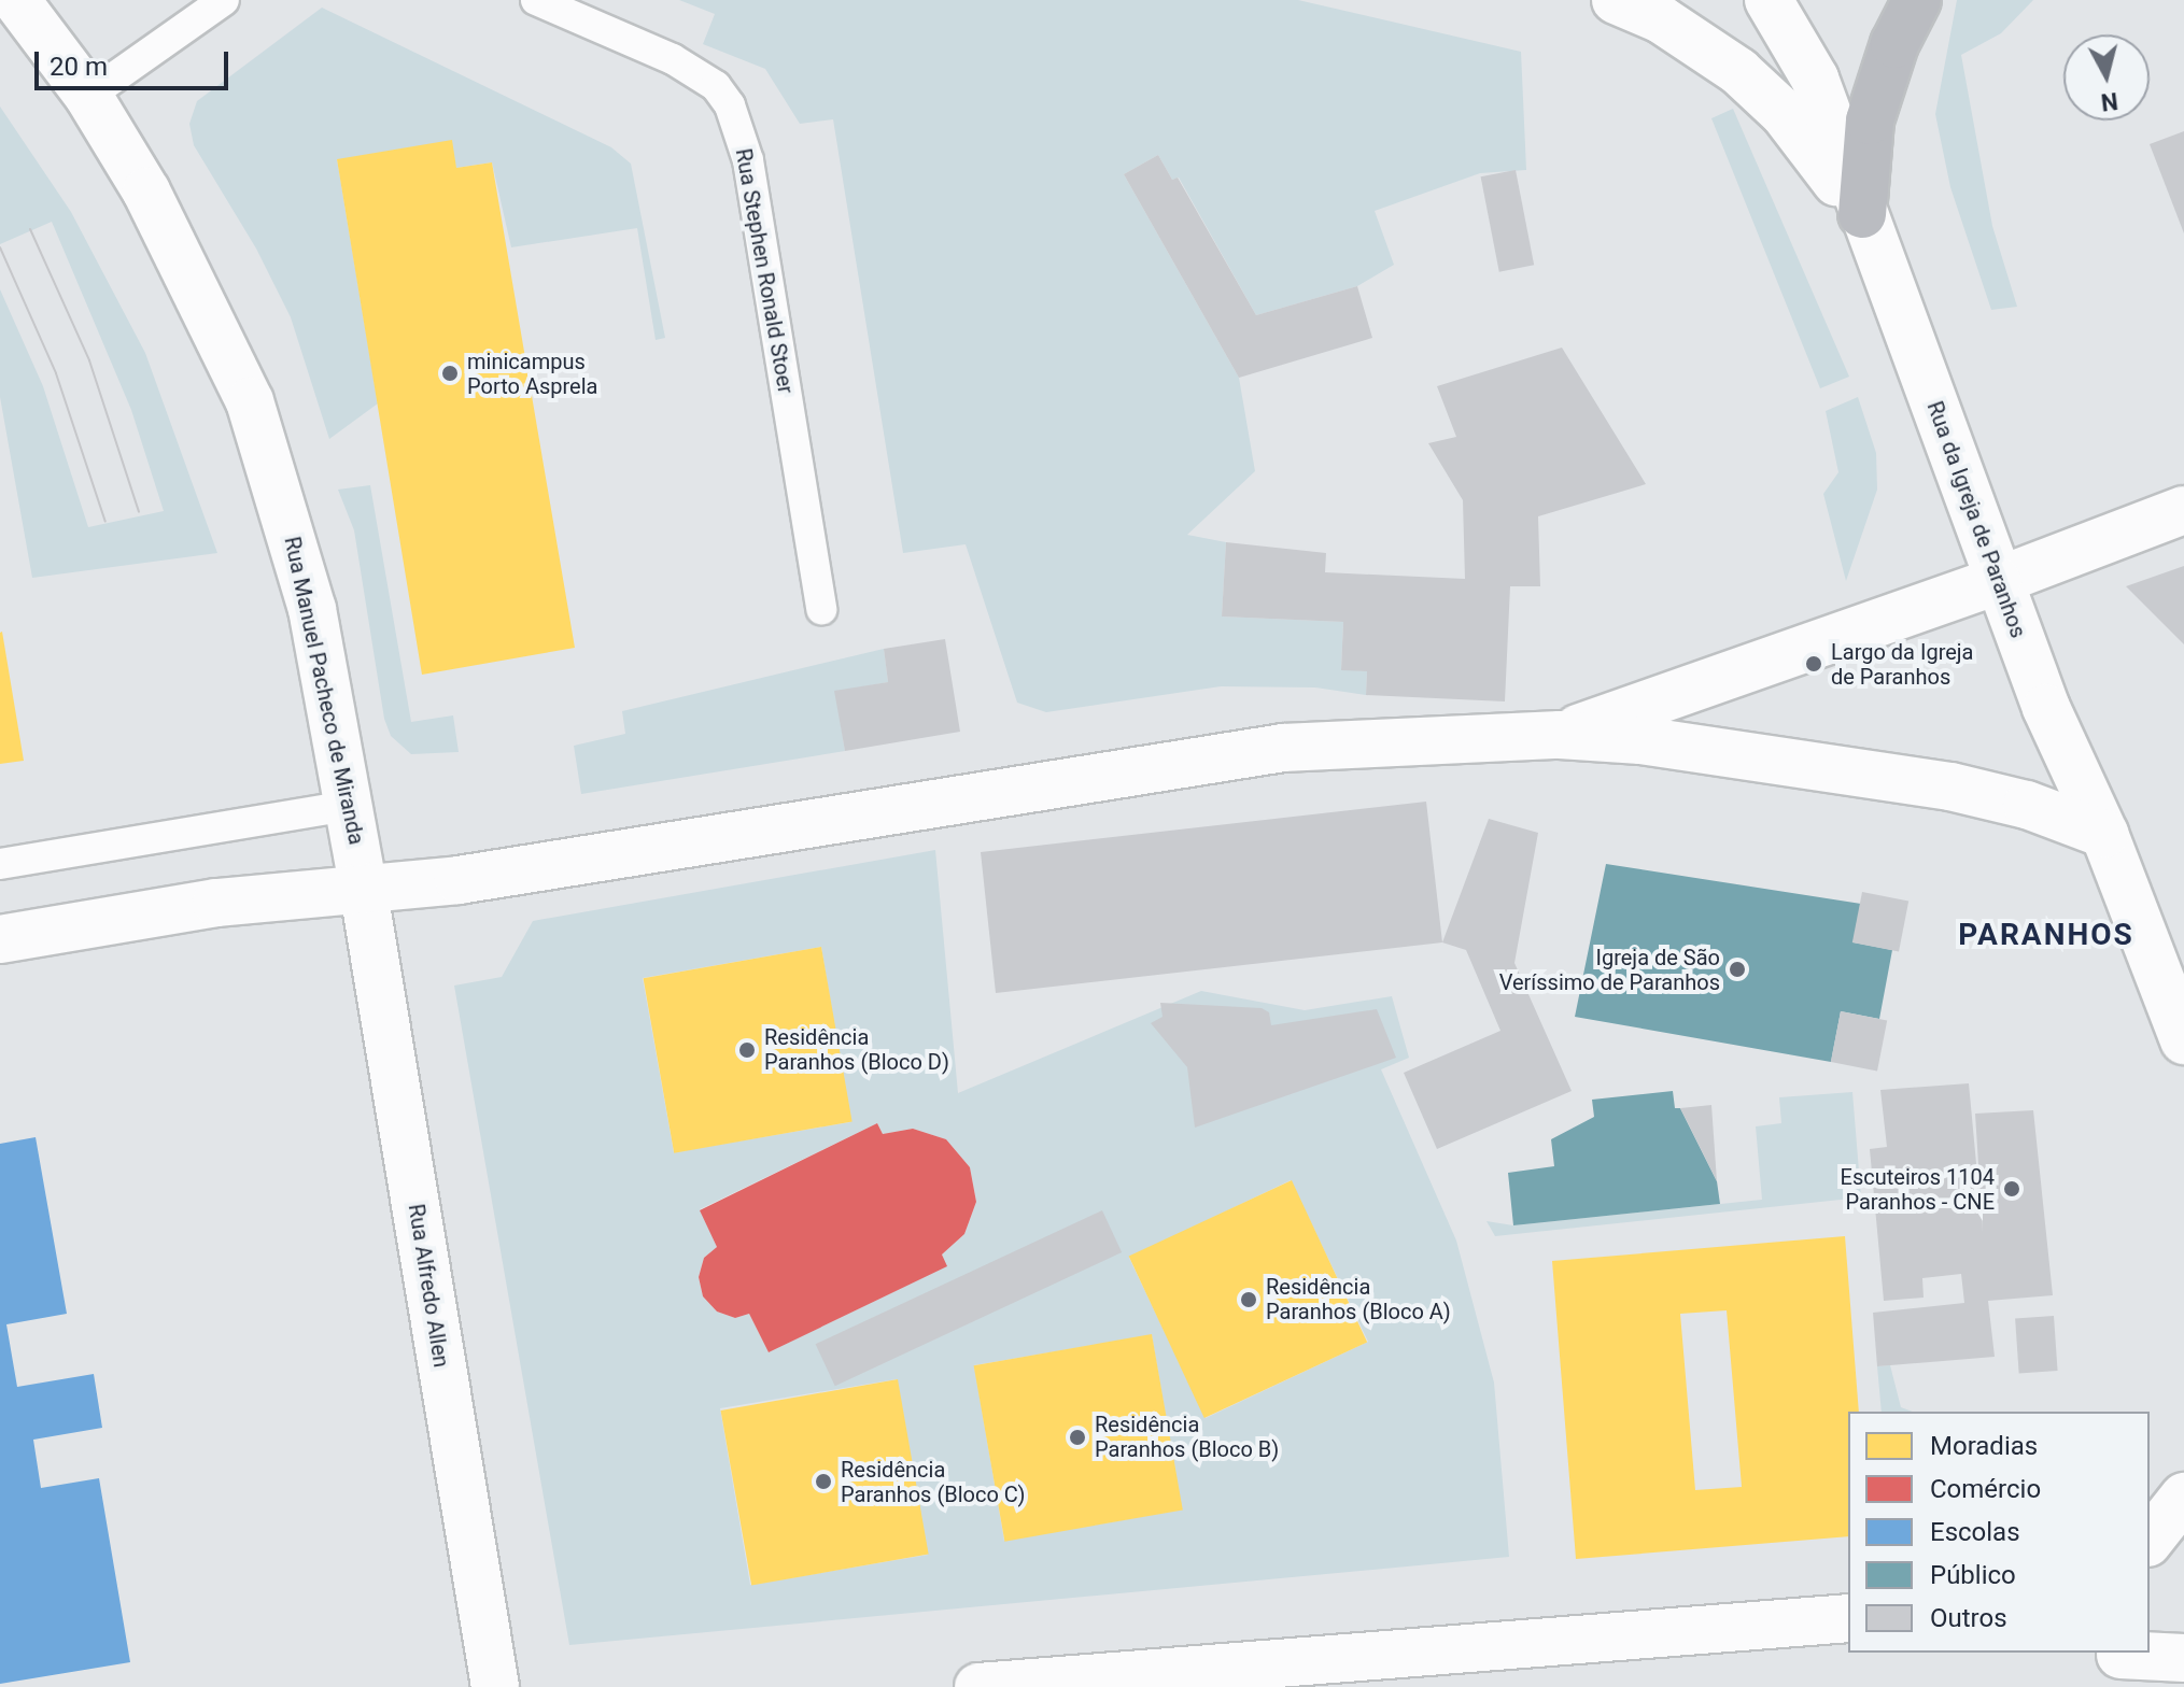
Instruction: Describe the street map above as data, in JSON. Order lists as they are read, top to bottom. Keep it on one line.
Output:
{"streets":{"main road":["Rua da Igreja de Paranhos","Rua Manuel Pacheco de Miranda","Rua Alfredo Allen"],"lane":["Rua Stephen Ronald Stoer"]},"crossings":[["Rua Manuel Pacheco de Miranda","Rua Alfredo Allen"]],"districts":["PARANHOS"],"places":["minicampus Porto Asprela","Largo da Igreja de Paranhos","Igreja de São Veríssimo de Paranhos","Residência Paranhos (Bloco D)","Escuteiros 1104 Paranhos - CNE","Residência Paranhos (Bloco A)","Residência Paranhos (Bloco B)","Residência Paranhos (Bloco C)"],"legend":["Moradias","Comércio","Escolas","Público","Outros"],"scale_bar":"20 m","north":"bottom"}
